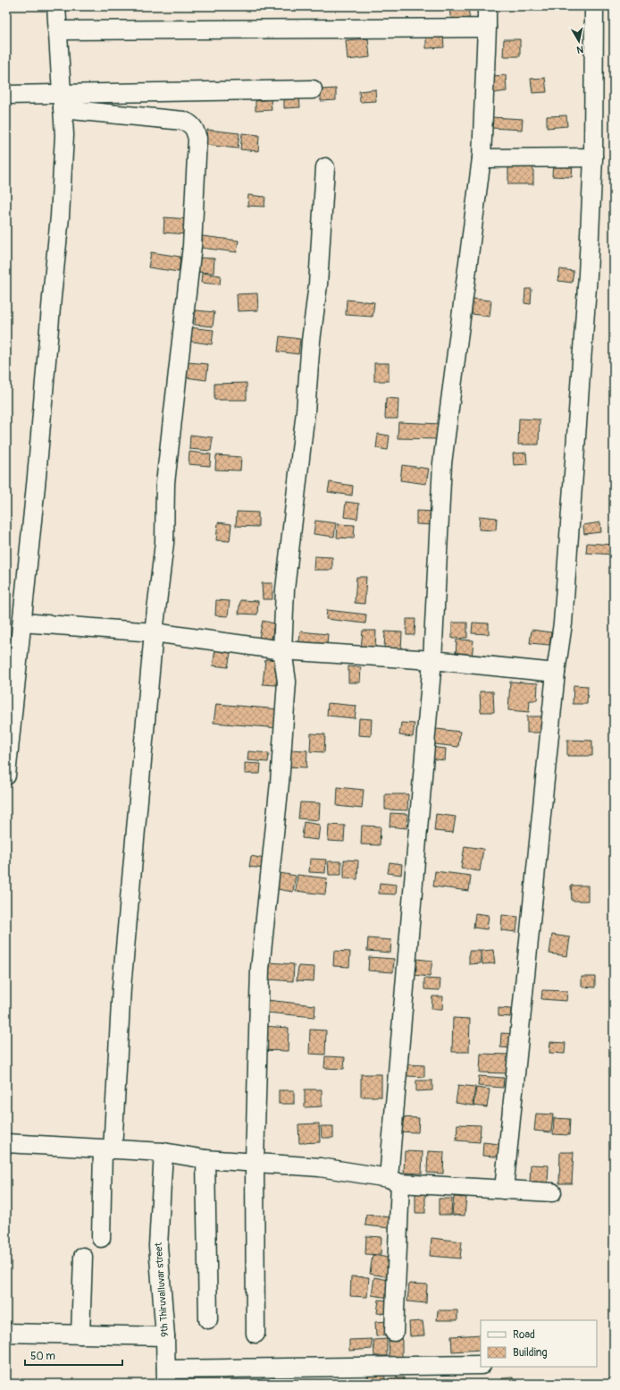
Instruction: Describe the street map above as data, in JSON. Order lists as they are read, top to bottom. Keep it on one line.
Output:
{"streets":{"street":["9th Thiruvalluvar street"]},"legend":["Road","Building"],"scale_bar":"50 m","north":"bottom"}
